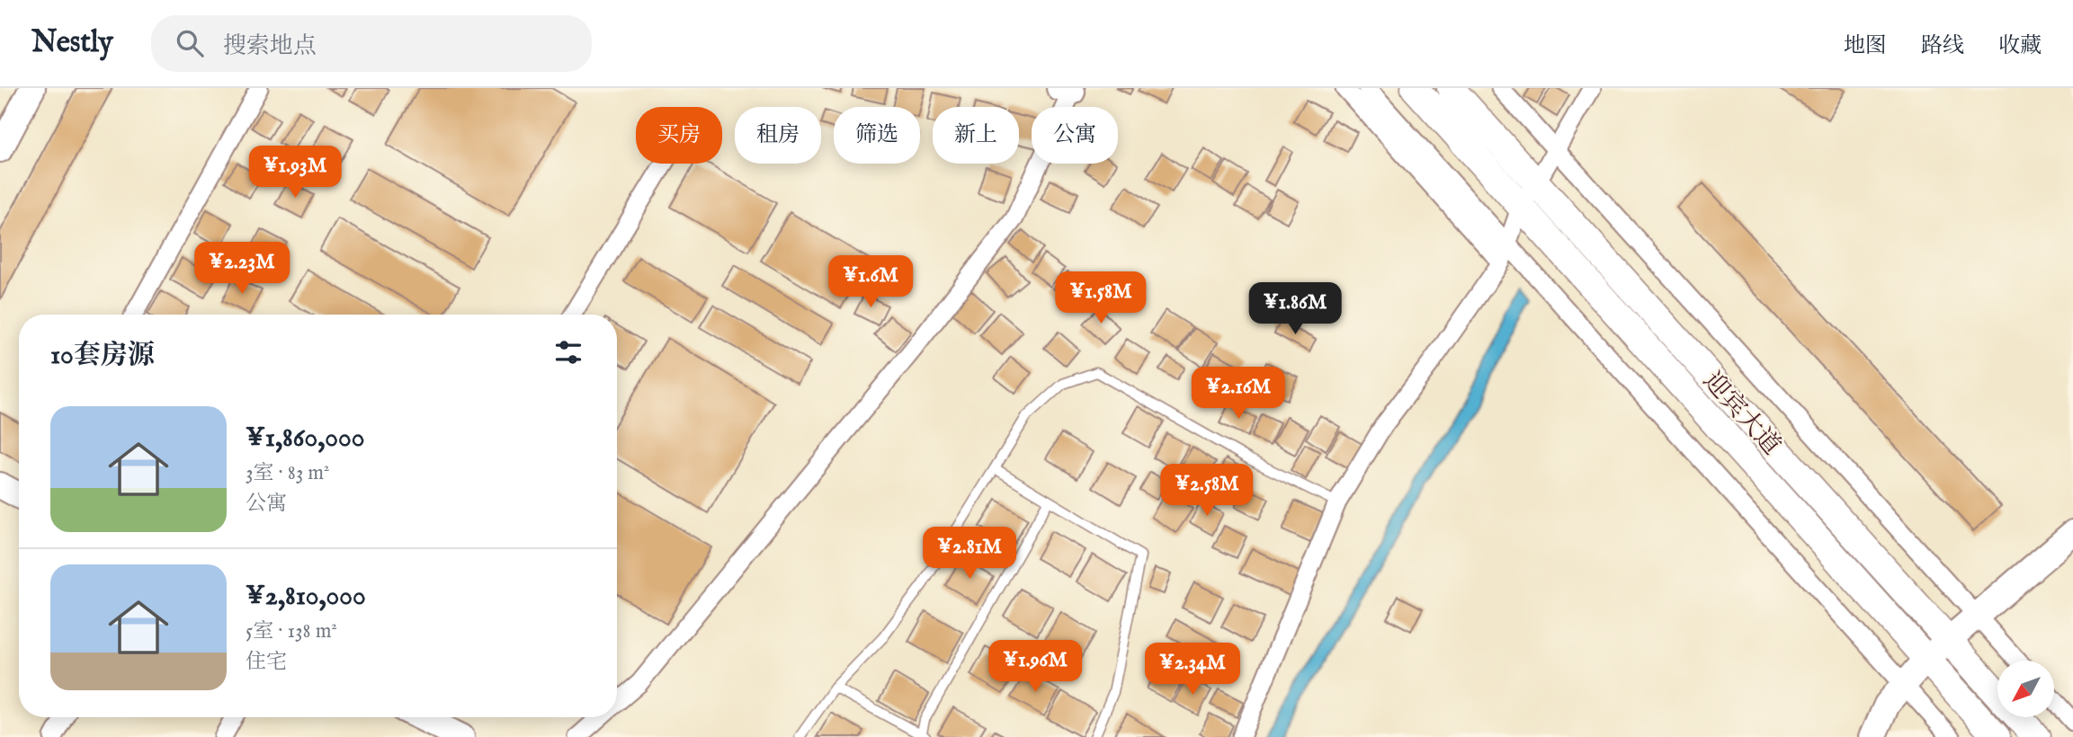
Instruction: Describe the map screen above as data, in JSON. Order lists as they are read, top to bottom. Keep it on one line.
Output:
{"streets":{"main road":["迎宾大道"]},"north":"bottom left","page":{"header":"Nestly","search":"搜索地点","nav":["地图","路线","收藏"],"chip":["买房","租房","筛选","新上","公寓"],"price":["¥1.93M","¥2.23M","¥1.6M","¥1.58M","¥1.86M","¥2.16M","¥2.58M","¥2.81M","¥1.96M","¥2.34M"],"heading":"10套房源","list":[{"name":"¥1,860,000","note":"3室 · 83 m² · 公寓"},{"name":"¥2,810,000","note":"5室 · 138 m² · 住宅"}]}}
